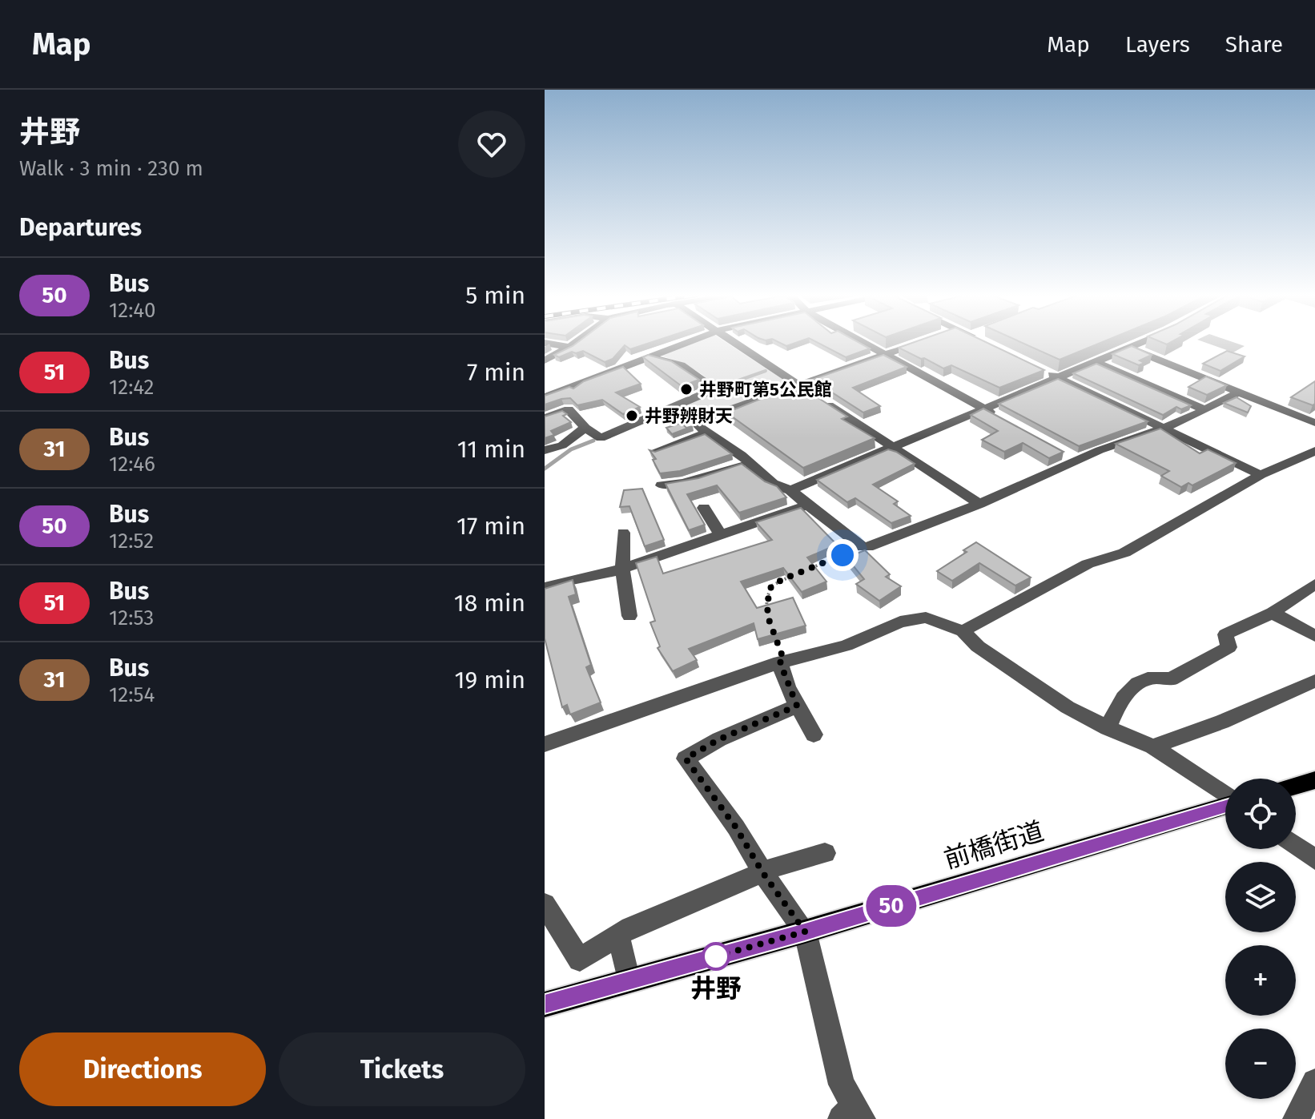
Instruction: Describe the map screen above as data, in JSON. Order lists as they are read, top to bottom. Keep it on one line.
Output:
{"streets":{"main road":["前橋街道"]},"places":["井野町第5公民館","井野辨財天","井野"],"lines":["bus line 50"],"page":{"header":"Map","nav":["Map","Layers","Share"],"heading":[["井野","Walk · 3 min · 230 m"],"Departures"],"on_map":"50","list":[{"mark":"50","name":"Bus","note":"12:40","value":"5 min"},{"mark":"51","name":"Bus","note":"12:42","value":"7 min"},{"mark":"31","name":"Bus","note":"12:46","value":"11 min"},{"mark":"50","name":"Bus","note":"12:52","value":"17 min"},{"mark":"51","name":"Bus","note":"12:53","value":"18 min"},{"mark":"31","name":"Bus","note":"12:54","value":"19 min"}],"map_buttons":["+","−"],"buttons":["Directions","Tickets"]}}
